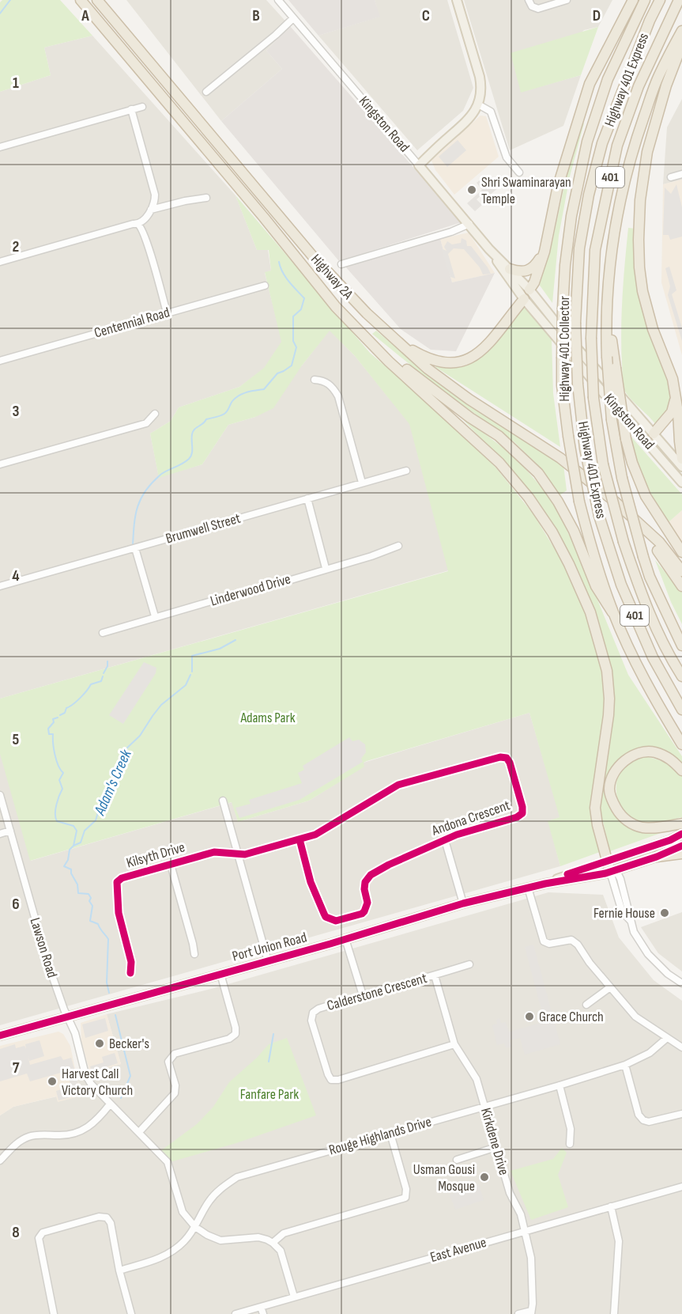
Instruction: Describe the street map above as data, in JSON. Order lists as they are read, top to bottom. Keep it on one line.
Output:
{"streets":{"highway":["Highway 401 Express","401","Highway 2A","Highway 401 Collector"],"main road":["Kingston Road","Port Union Road"],"street":["Centennial Road","Brumwell Street","Linderwood Drive","Andona Crescent","Kilsyth Drive","Lawson Road","Calderstone Crescent","Rouge Highlands Drive","Kirkdene Drive","East Avenue"]},"crossings":[["Andona Crescent","Kilsyth Drive"],["Port Union Road","Lawson Road"],["Lawson Road","Rouge Highlands Drive"],["Calderstone Crescent","Kirkdene Drive"],["Rouge Highlands Drive","Kirkdene Drive"],["Kirkdene Drive","East Avenue"]],"water":["Adam's Creek"],"parks":["Adams Park","Fanfare Park"],"places":["Shri Swaminarayan Temple","Fernie House","Grace Church","Becker's","Harvest Call Victory Church","Usman Gousi Mosque"],"grid":{"columns":["A","B","C","D"],"rows":["1","2","3","4","5","6","7","8"]}}
